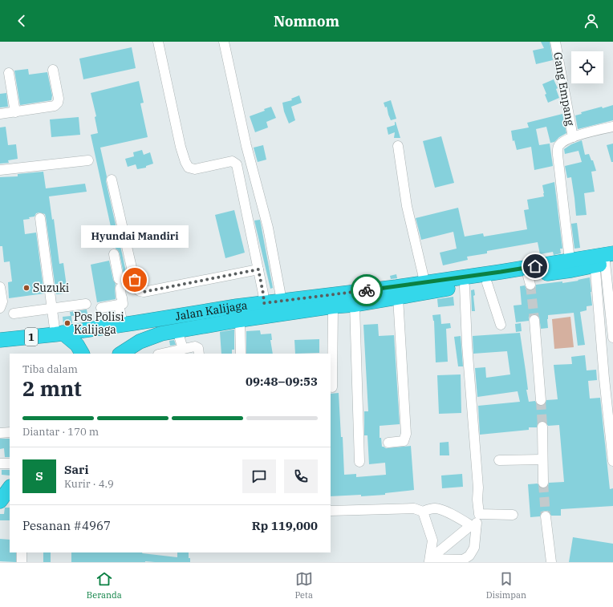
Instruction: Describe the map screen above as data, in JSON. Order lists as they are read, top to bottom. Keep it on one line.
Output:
{"streets":{"highway":["Jalan Kalijaga","1"],"street":["Gang Empang"]},"places":["Hyundai Mandiri","Suzuki","Pos Polisi Kalijaga"],"page":{"header":"Nomnom","bubble":"Hyundai Mandiri","heading":["2 mnt","Tiba dalam","09:48–09:53"],"panel":["Sari","Kurir · 4.9","Pesanan #4967","Rp 119,000"],"bar":"Diantar · 170 m","round":"S","tabs":["Beranda","Peta","Disimpan"]}}
